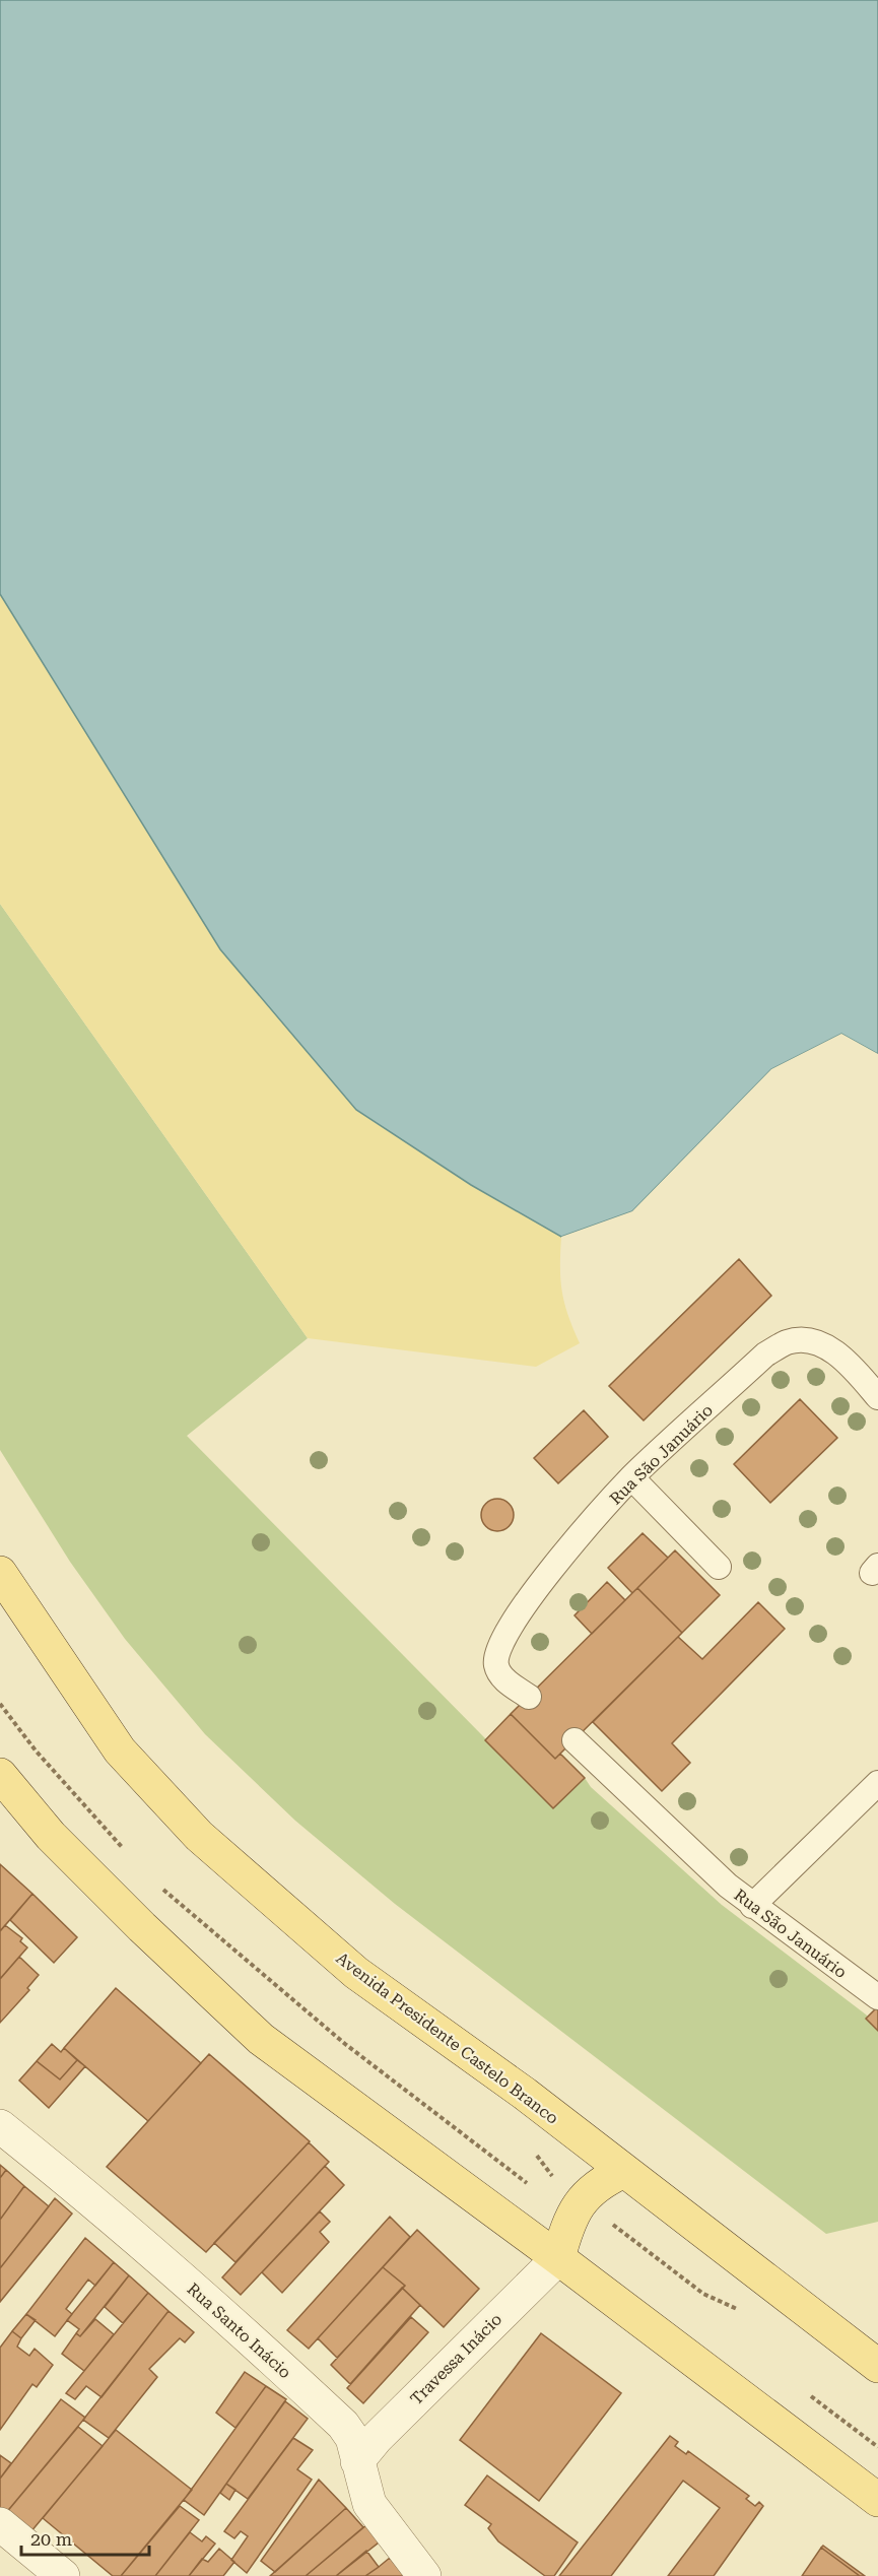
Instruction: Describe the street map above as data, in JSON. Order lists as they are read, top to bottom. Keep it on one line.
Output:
{"streets":{"main road":["Avenida Presidente Castelo Branco"],"street":["Rua Santo Inácio","Travessa Inácio"],"lane":["Rua São Januário"]},"crossings":[["Rua Santo Inácio","Travessa Inácio"]],"scale_bar":"20 m"}
